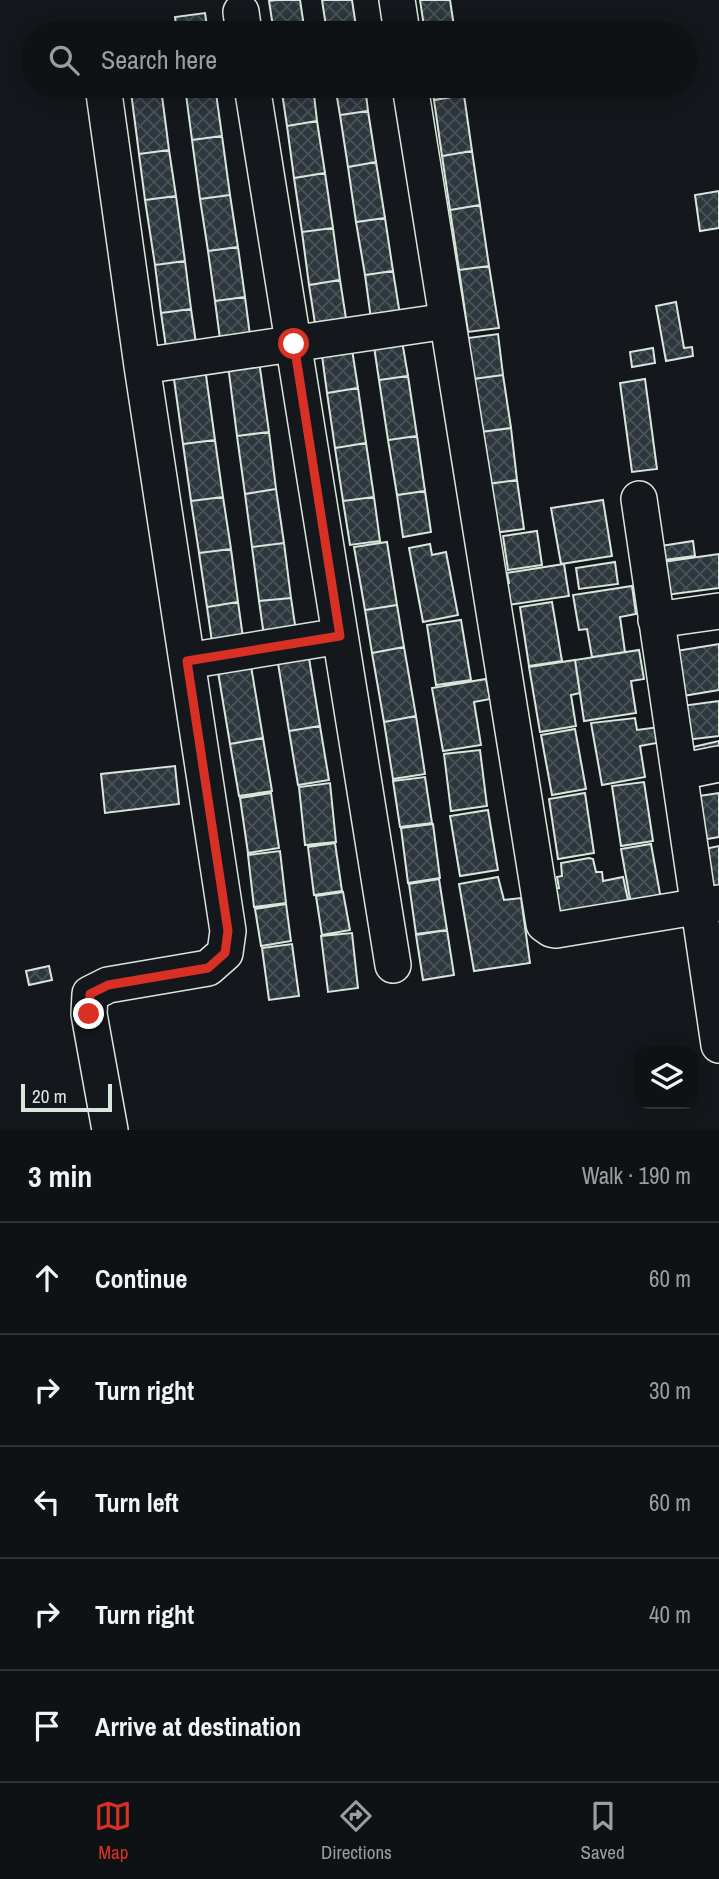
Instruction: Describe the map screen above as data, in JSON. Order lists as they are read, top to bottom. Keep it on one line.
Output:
{"scale_bar":"20 m","page":{"search":"Search here","scale":"20 m","heading":["3 min","Walk · 190 m"],"list":[["Continue","60 m"],["Turn right","30 m"],["Turn left","60 m"],["Turn right","40 m"],"Arrive at destination"],"nav":["Map","Directions","Saved"]}}
